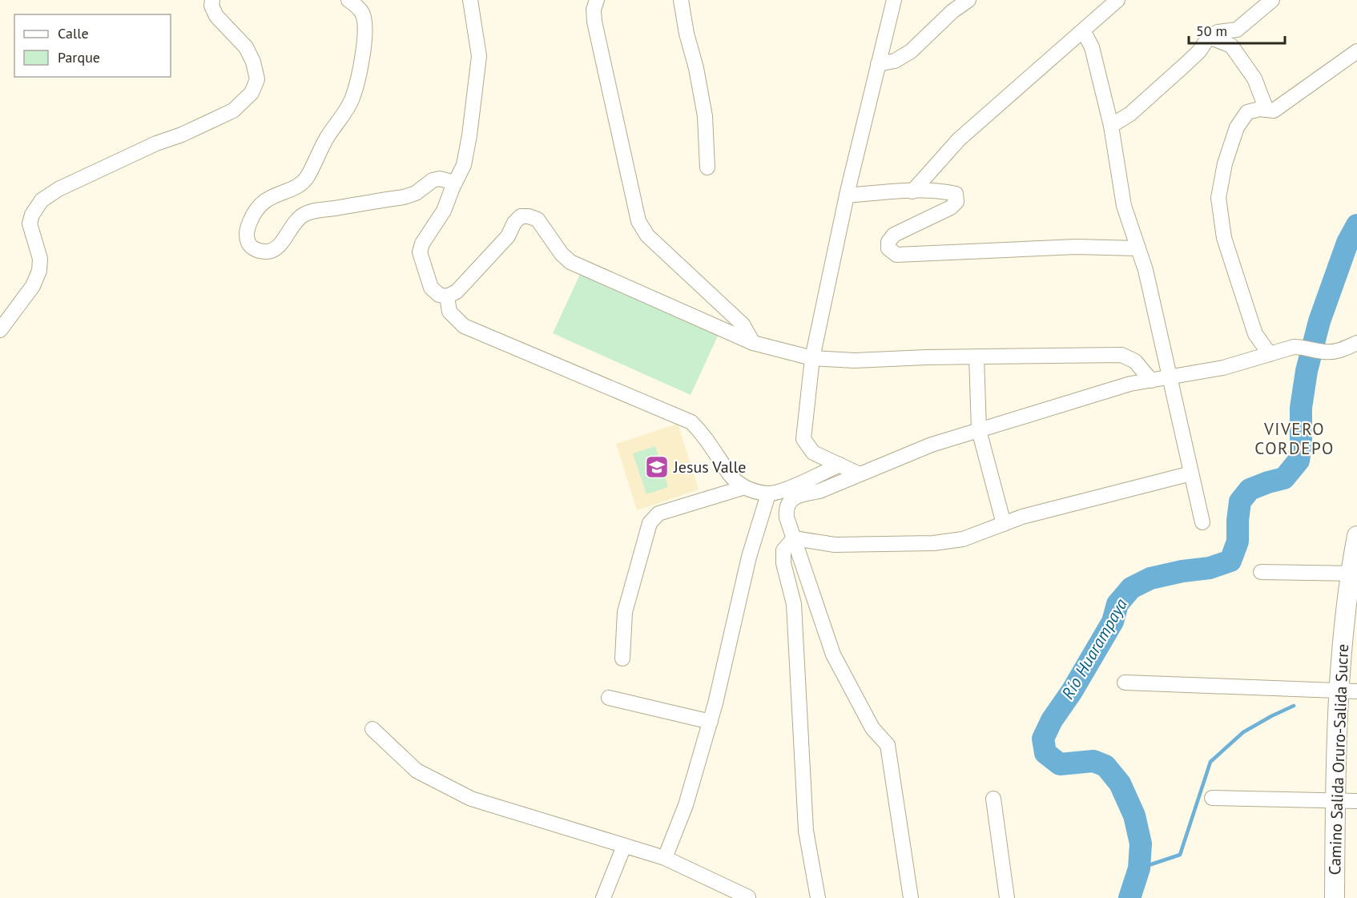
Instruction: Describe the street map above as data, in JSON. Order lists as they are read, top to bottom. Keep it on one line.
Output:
{"streets":{"main road":["Camino Salida Oruro-Salida Sucre"]},"districts":["VIVERO CORDEPO"],"water":["Río Huarampaya"],"places":{"school or university":["Jesus Valle"]},"legend":["Calle","Parque"],"scale_bar":"50 m"}
